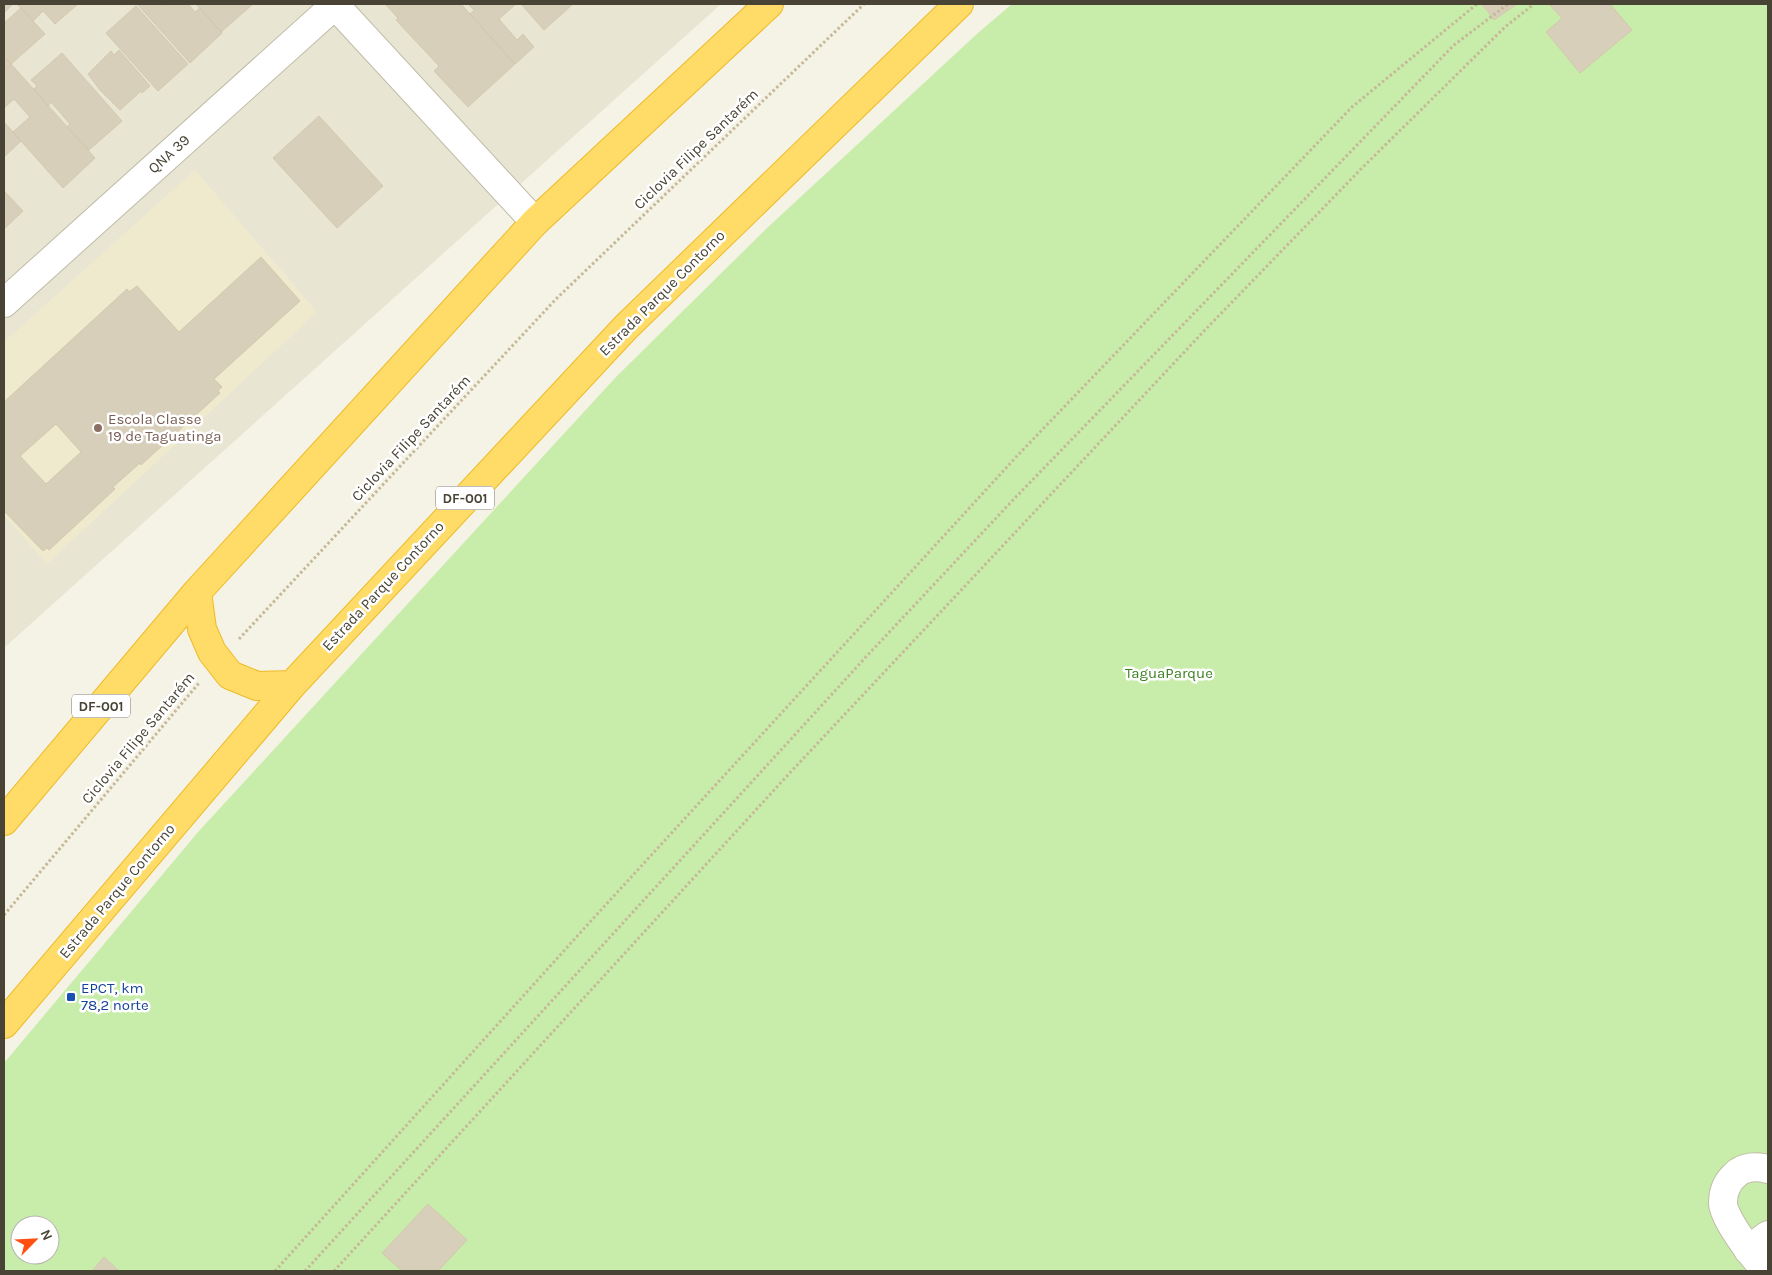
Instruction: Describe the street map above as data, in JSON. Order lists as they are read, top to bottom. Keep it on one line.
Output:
{"streets":{"highway":["Estrada Parque Contorno","DF-001"],"street":["QNA 39"],"path":["Ciclovia Filipe Santarém"]},"parks":["TaguaParque"],"places":{"other":["Escola Classe 19 de Taguatinga"],"transit":["EPCT, km 78,2 norte"]},"north":"top right"}
